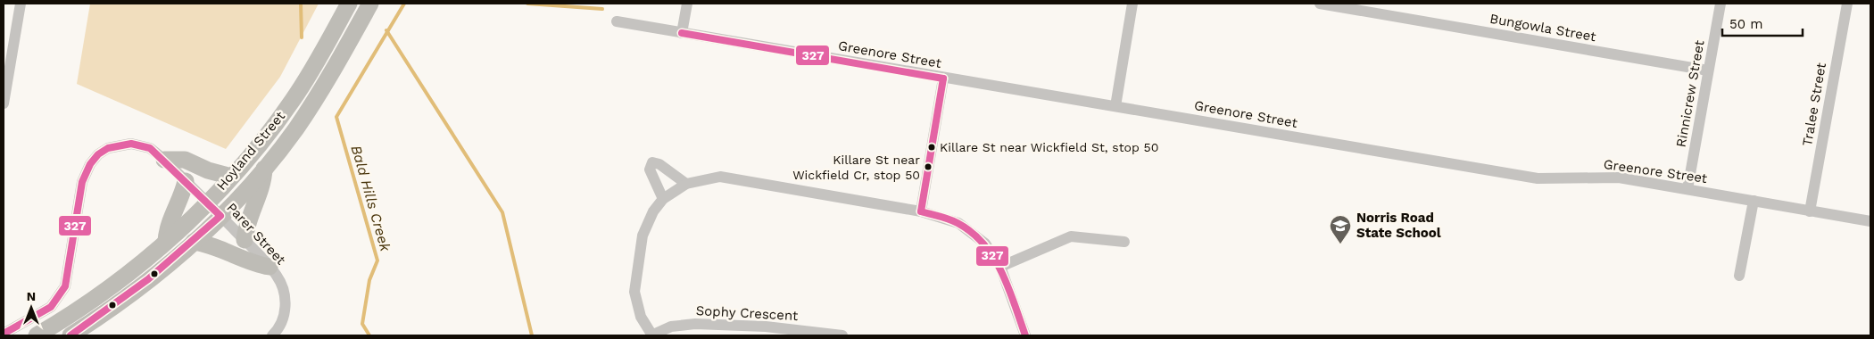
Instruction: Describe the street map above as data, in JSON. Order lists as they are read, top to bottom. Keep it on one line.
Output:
{"streets":{"main road":["Hoyland Street"],"street":["Bungowla Street","Greenore Street","Rinnicrew Street","Tralee Street","Parer Street","Sophy Crescent"]},"crossings":[["Bungowla Street","Rinnicrew Street"],["Greenore Street","Rinnicrew Street"],["Greenore Street","Tralee Street"],["Hoyland Street","Parer Street"]],"water":["Bald Hills Creek"],"places":{"other":["Killare St near Wickfield St, stop 50","Killare St near Wickfield Cr, stop 50"],"school or university":["Norris Road State School"]},"lines":["transit line 327"],"scale_bar":"50 m","north":"top"}
